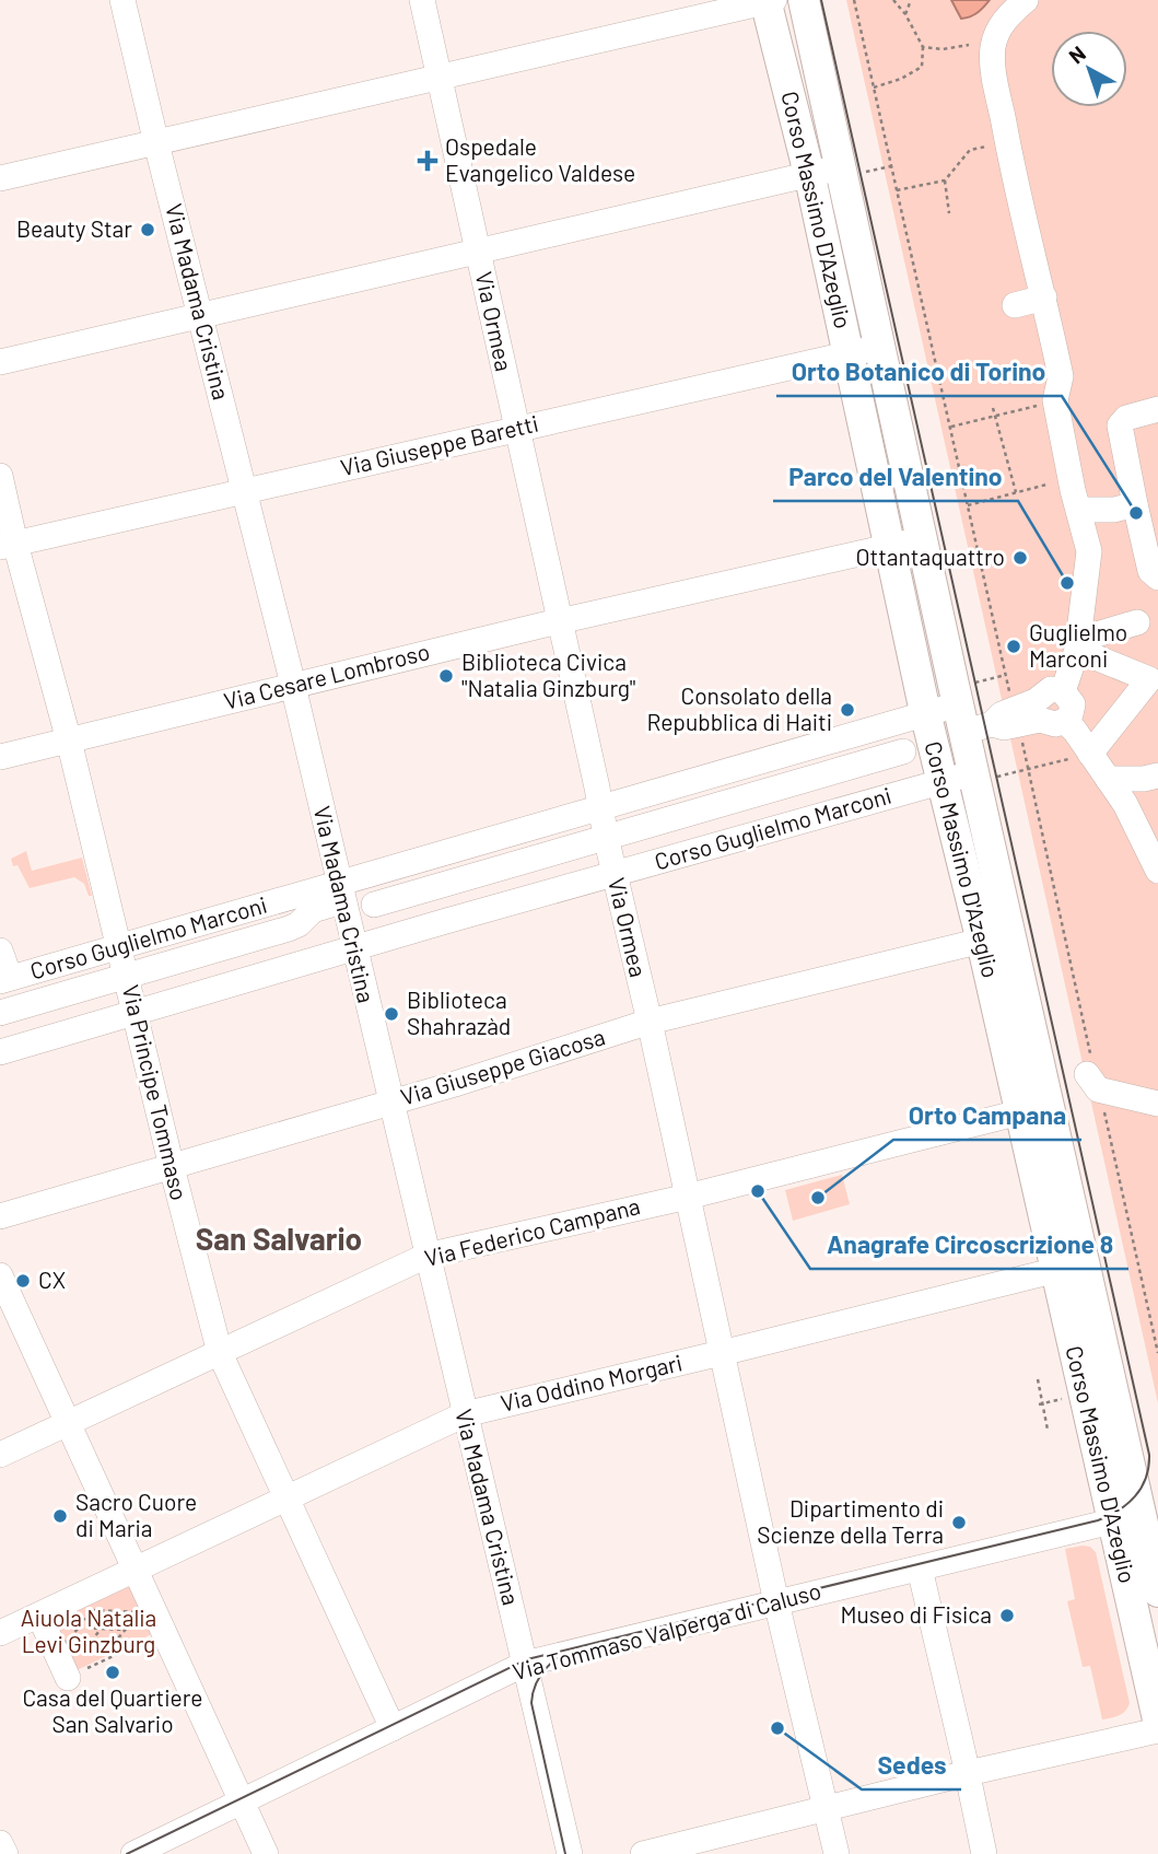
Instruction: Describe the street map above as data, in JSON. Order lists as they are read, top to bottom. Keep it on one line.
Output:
{"streets":{"main road":["Corso Massimo D'Azeglio"],"street":["Via Madama Cristina","Via Ormea","Via Giuseppe Baretti","Via Cesare Lombroso","Corso Guglielmo Marconi","Via Giuseppe Giacosa","Via Principe Tommaso","Via Federico Campana","Via Oddino Morgari","Via Tommaso Valperga di Caluso"]},"crossings":[["Corso Massimo D'Azeglio","Via Giuseppe Baretti"],["Corso Massimo D'Azeglio","Via Cesare Lombroso"],["Corso Massimo D'Azeglio","Corso Guglielmo Marconi"],["Corso Massimo D'Azeglio","Via Giuseppe Giacosa"],["Corso Massimo D'Azeglio","Via Federico Campana"],["Corso Massimo D'Azeglio","Via Oddino Morgari"],["Corso Massimo D'Azeglio","Via Tommaso Valperga di Caluso"],["Via Madama Cristina","Via Giuseppe Baretti"],["Via Madama Cristina","Via Cesare Lombroso"],["Via Madama Cristina","Corso Guglielmo Marconi"],["Via Madama Cristina","Via Giuseppe Giacosa"],["Via Madama Cristina","Via Federico Campana"],["Via Madama Cristina","Via Oddino Morgari"],["Via Madama Cristina","Via Tommaso Valperga di Caluso"],["Via Ormea","Via Giuseppe Baretti"],["Via Ormea","Via Cesare Lombroso"],["Via Ormea","Corso Guglielmo Marconi"],["Via Ormea","Via Giuseppe Giacosa"],["Via Ormea","Via Federico Campana"],["Via Ormea","Via Oddino Morgari"],["Via Ormea","Via Tommaso Valperga di Caluso"],["Via Giuseppe Baretti","Via Principe Tommaso"],["Via Cesare Lombroso","Via Principe Tommaso"],["Corso Guglielmo Marconi","Via Principe Tommaso"],["Via Giuseppe Giacosa","Via Principe Tommaso"],["Via Principe Tommaso","Via Federico Campana"],["Via Principe Tommaso","Via Oddino Morgari"],["Via Principe Tommaso","Via Tommaso Valperga di Caluso"]],"districts":["San Salvario"],"parks":["Aiuola Natalia Levi Ginzburg"],"places":{"health":["Ospedale Evangelico Valdese"],"other":["Beauty Star","Orto Botanico di Torino","Ottantaquattro","Parco del Valentino","Guglielmo Marconi","Biblioteca Civica \"Natalia Ginzburg\"","Consolato della Repubblica di Haiti","Biblioteca Shahrazàd","Anagrafe Circoscrizione 8","Orto Campana","CX","Sacro Cuore di Maria","Dipartimento di Scienze della Terra","Museo di Fisica","Casa del Quartiere San Salvario","Sedes"]},"north":"top left"}
